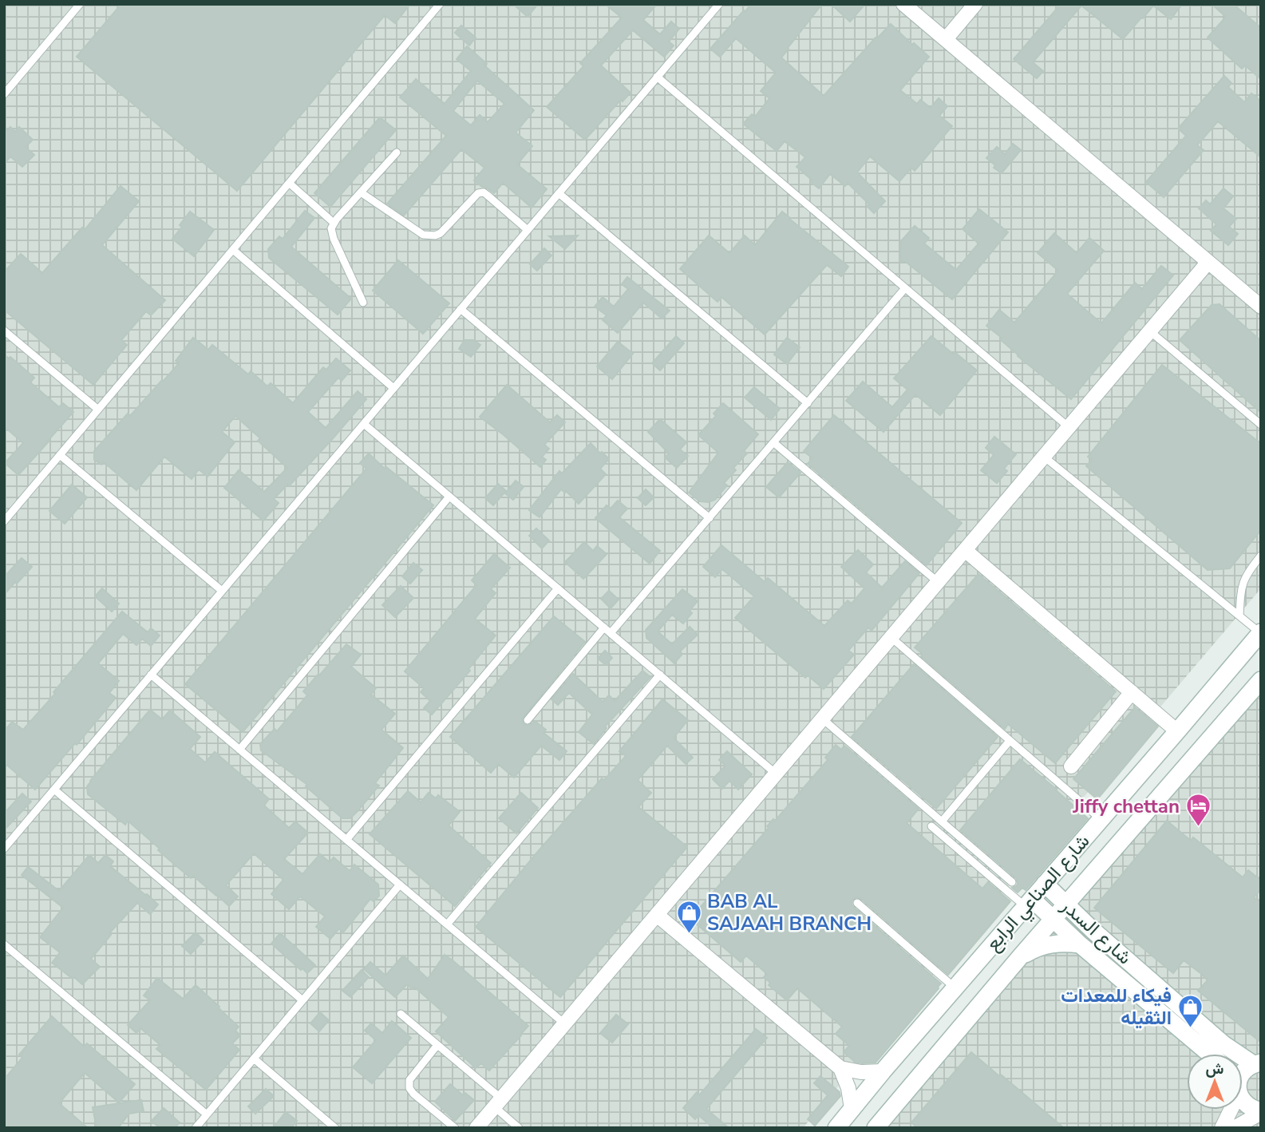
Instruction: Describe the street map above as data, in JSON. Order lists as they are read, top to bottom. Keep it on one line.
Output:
{"streets":{"main road":["شارع الصناعي الرابع","شارع السدر"]},"crossings":[["شارع الصناعي الرابع","شارع السدر"]],"places":{"hotel":["Jiffy chettan"],"shop":["BAB AL SAJAAH BRANCH","فيكاء للمعدات الثقيله"]},"north":"top"}
